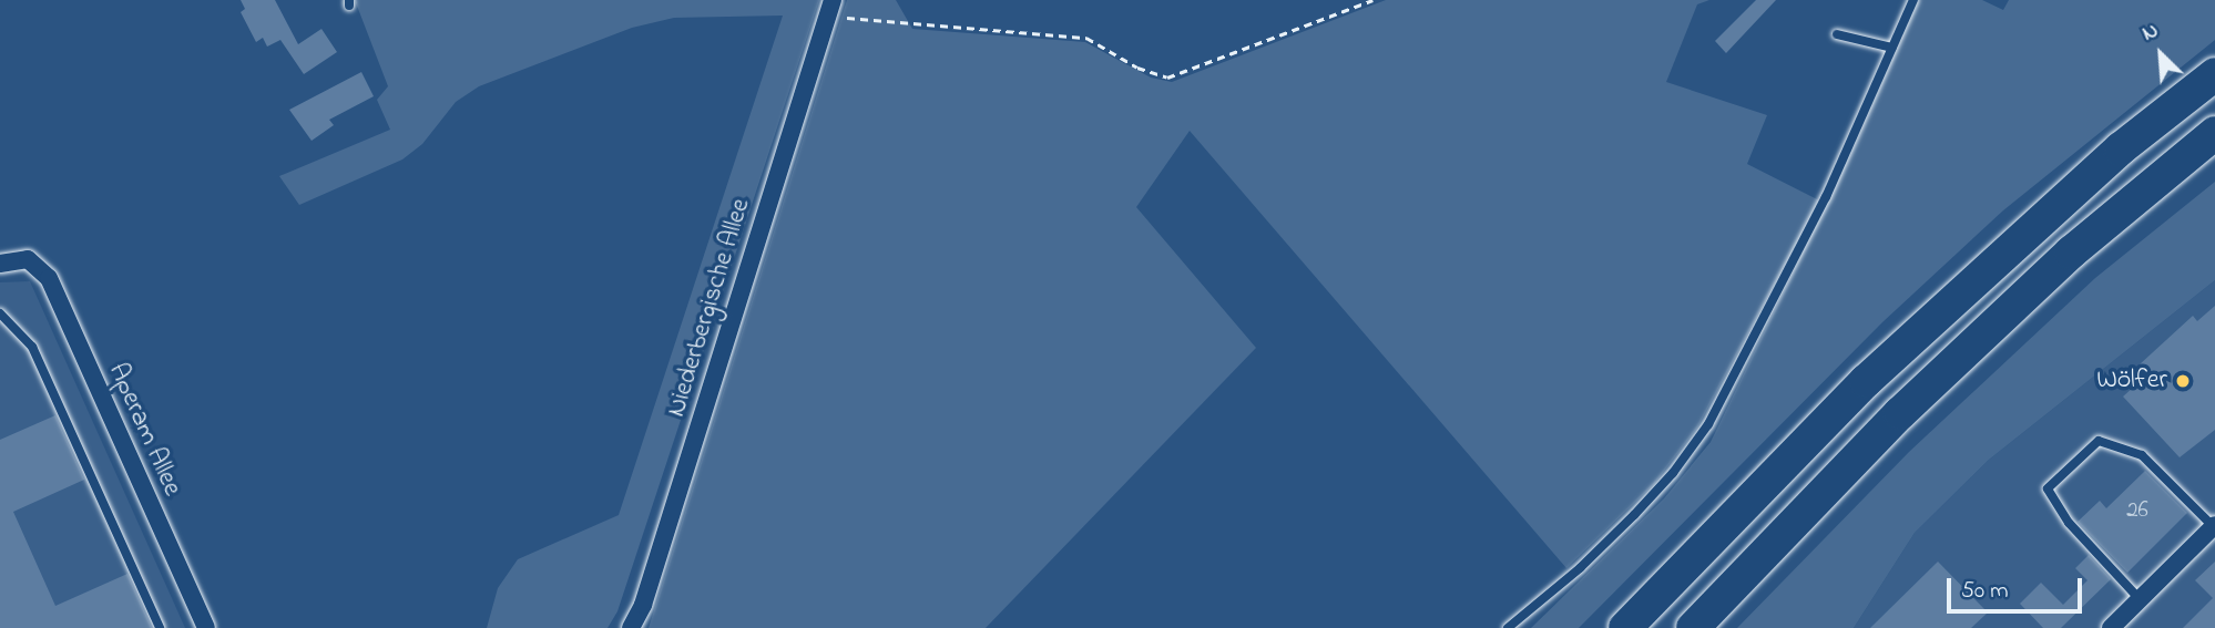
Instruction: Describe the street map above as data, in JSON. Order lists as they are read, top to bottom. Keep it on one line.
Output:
{"streets":{"street":["Niederbergische Allee","Aperam Allee"]},"places":["Wölfer"],"house_numbers":["26"],"scale_bar":"50 m","north":"top left"}
